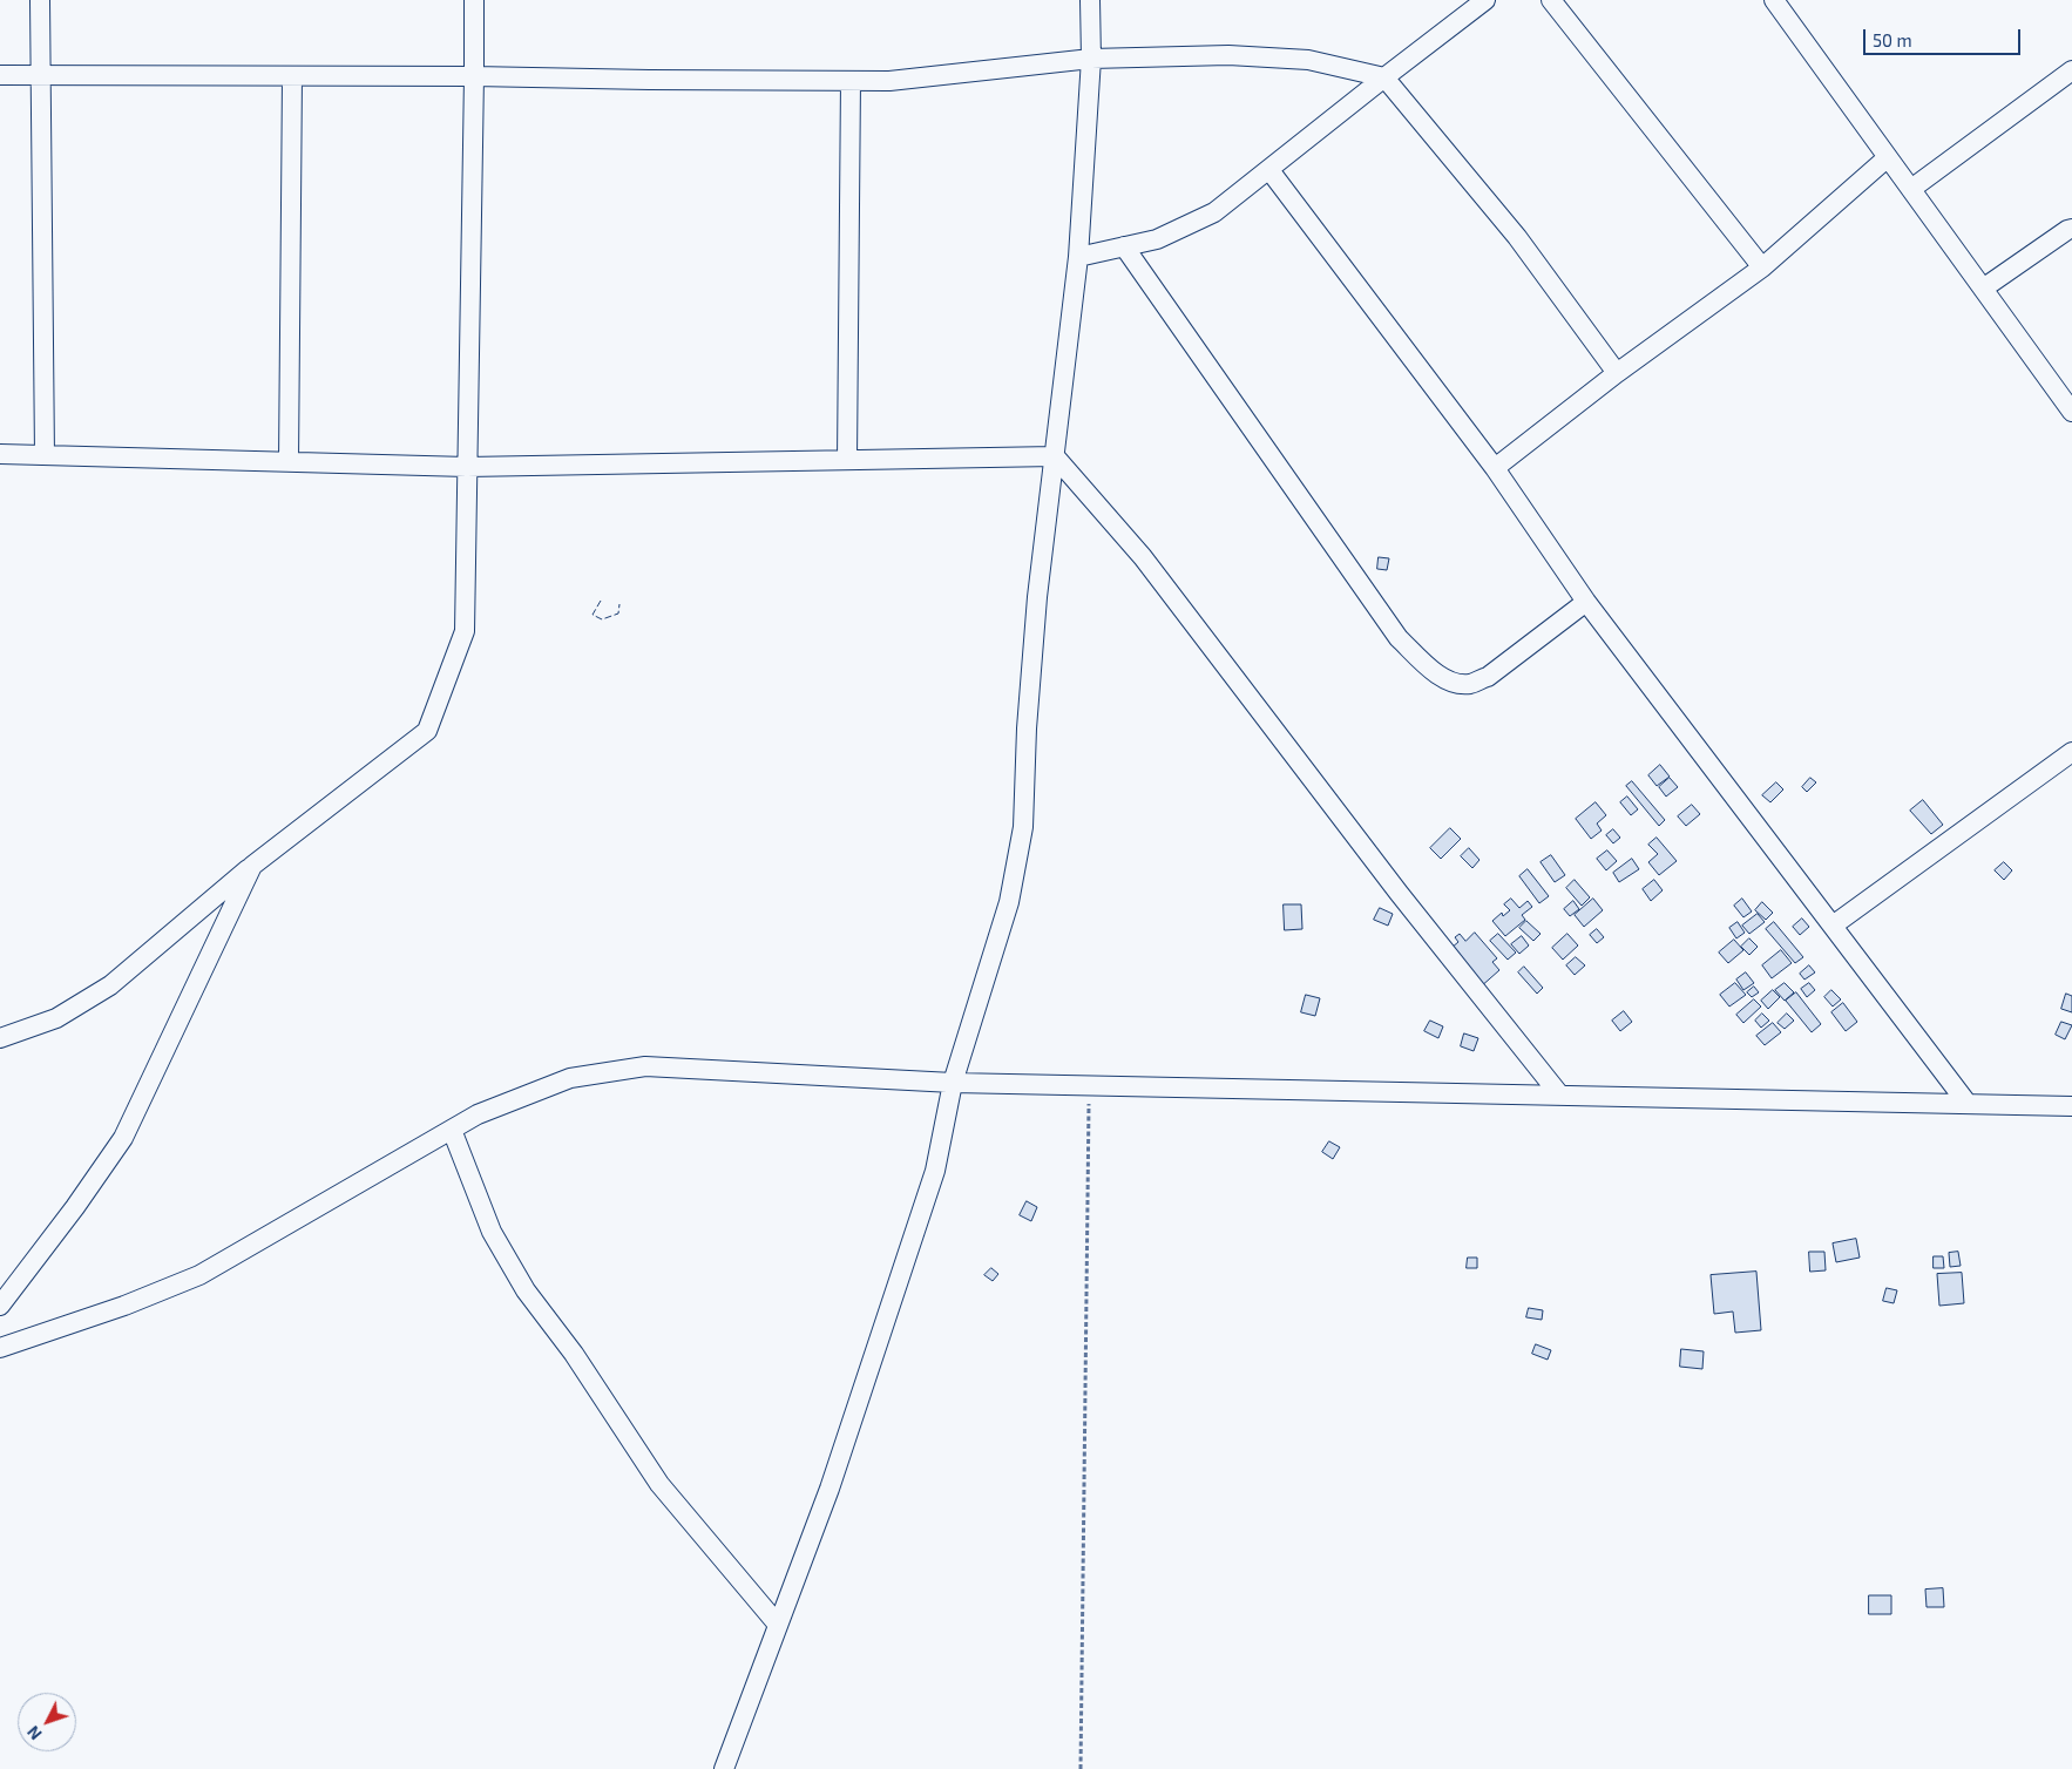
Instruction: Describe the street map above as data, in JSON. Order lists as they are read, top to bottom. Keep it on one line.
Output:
{"scale_bar":"50 m","north":"bottom left"}
